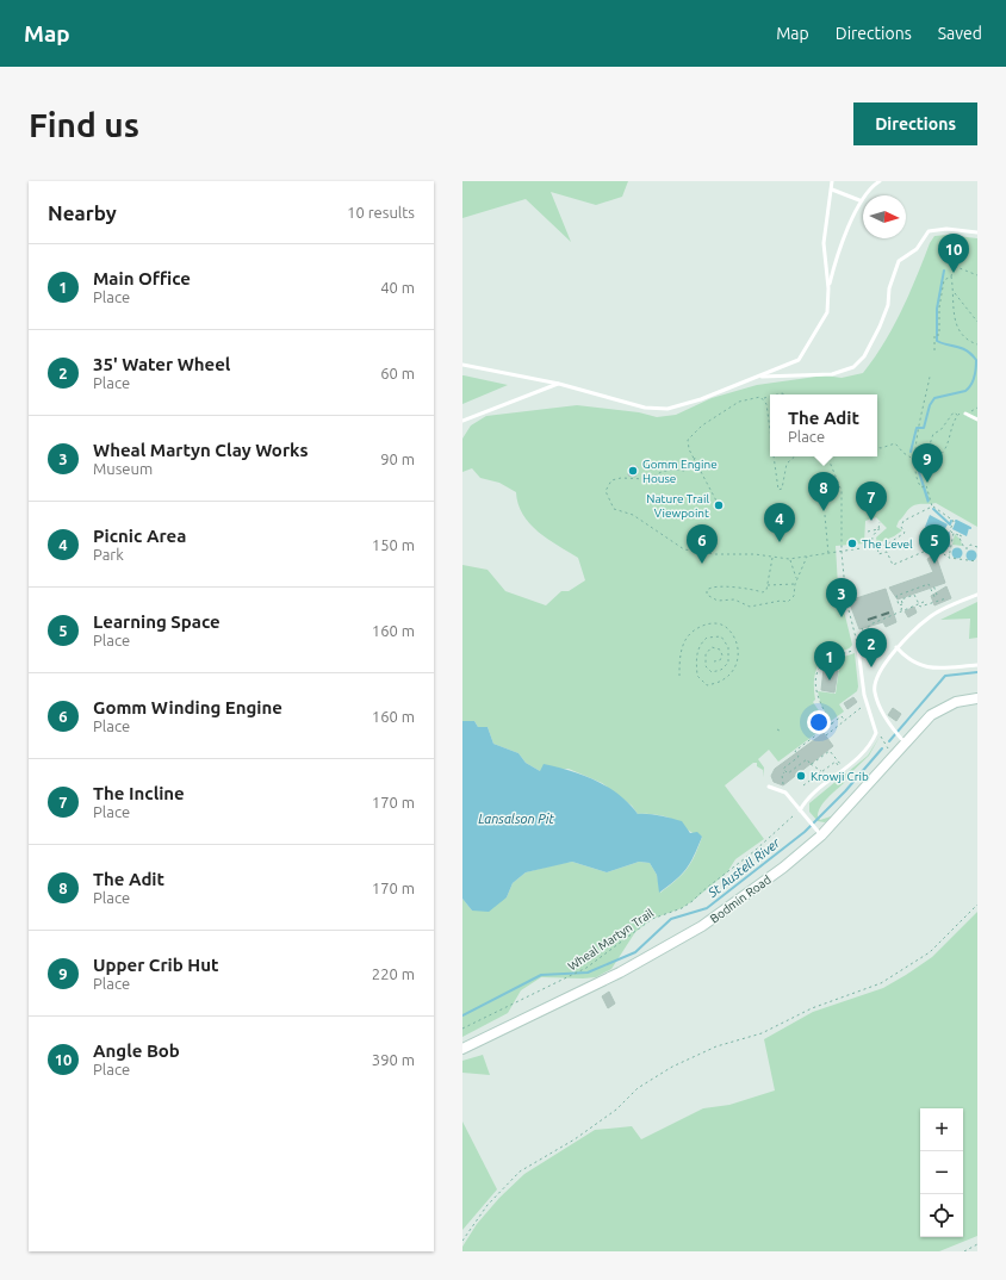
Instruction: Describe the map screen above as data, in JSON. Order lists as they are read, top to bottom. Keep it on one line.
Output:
{"streets":{"main road":["Bodmin Road"],"path":["Wheal Martyn Trail"]},"water":["Lansalson Pit","St Austell River"],"places":["Gomm Engine House","Nature Trail Viewpoint","The Level","Krowji Crib"],"north":"right","page":{"header":"Map","nav":["Map","Directions","Saved"],"buttons":"Directions","title":"Find us","heading":["Nearby","10 results"],"pins":["10","9","8","7","4","5","6","3","2","1"],"list":[{"mark":"1","name":"Main Office","note":"Place","value":"40 m"},{"mark":"2","name":"35' Water Wheel","note":"Place","value":"60 m"},{"mark":"3","name":"Wheal Martyn Clay Works","note":"Museum","value":"90 m"},{"mark":"4","name":"Picnic Area","note":"Park","value":"150 m"},{"mark":"5","name":"Learning Space","note":"Place","value":"160 m"},{"mark":"6","name":"Gomm Winding Engine","note":"Place","value":"160 m"},{"mark":"7","name":"The Incline","note":"Place","value":"170 m"},{"mark":"8","name":"The Adit","note":"Place","value":"170 m"},{"mark":"9","name":"Upper Crib Hut","note":"Place","value":"220 m"},{"mark":"10","name":"Angle Bob","note":"Place","value":"390 m"}],"popup":["The Adit","Place"],"map_buttons":["+","−"]}}
